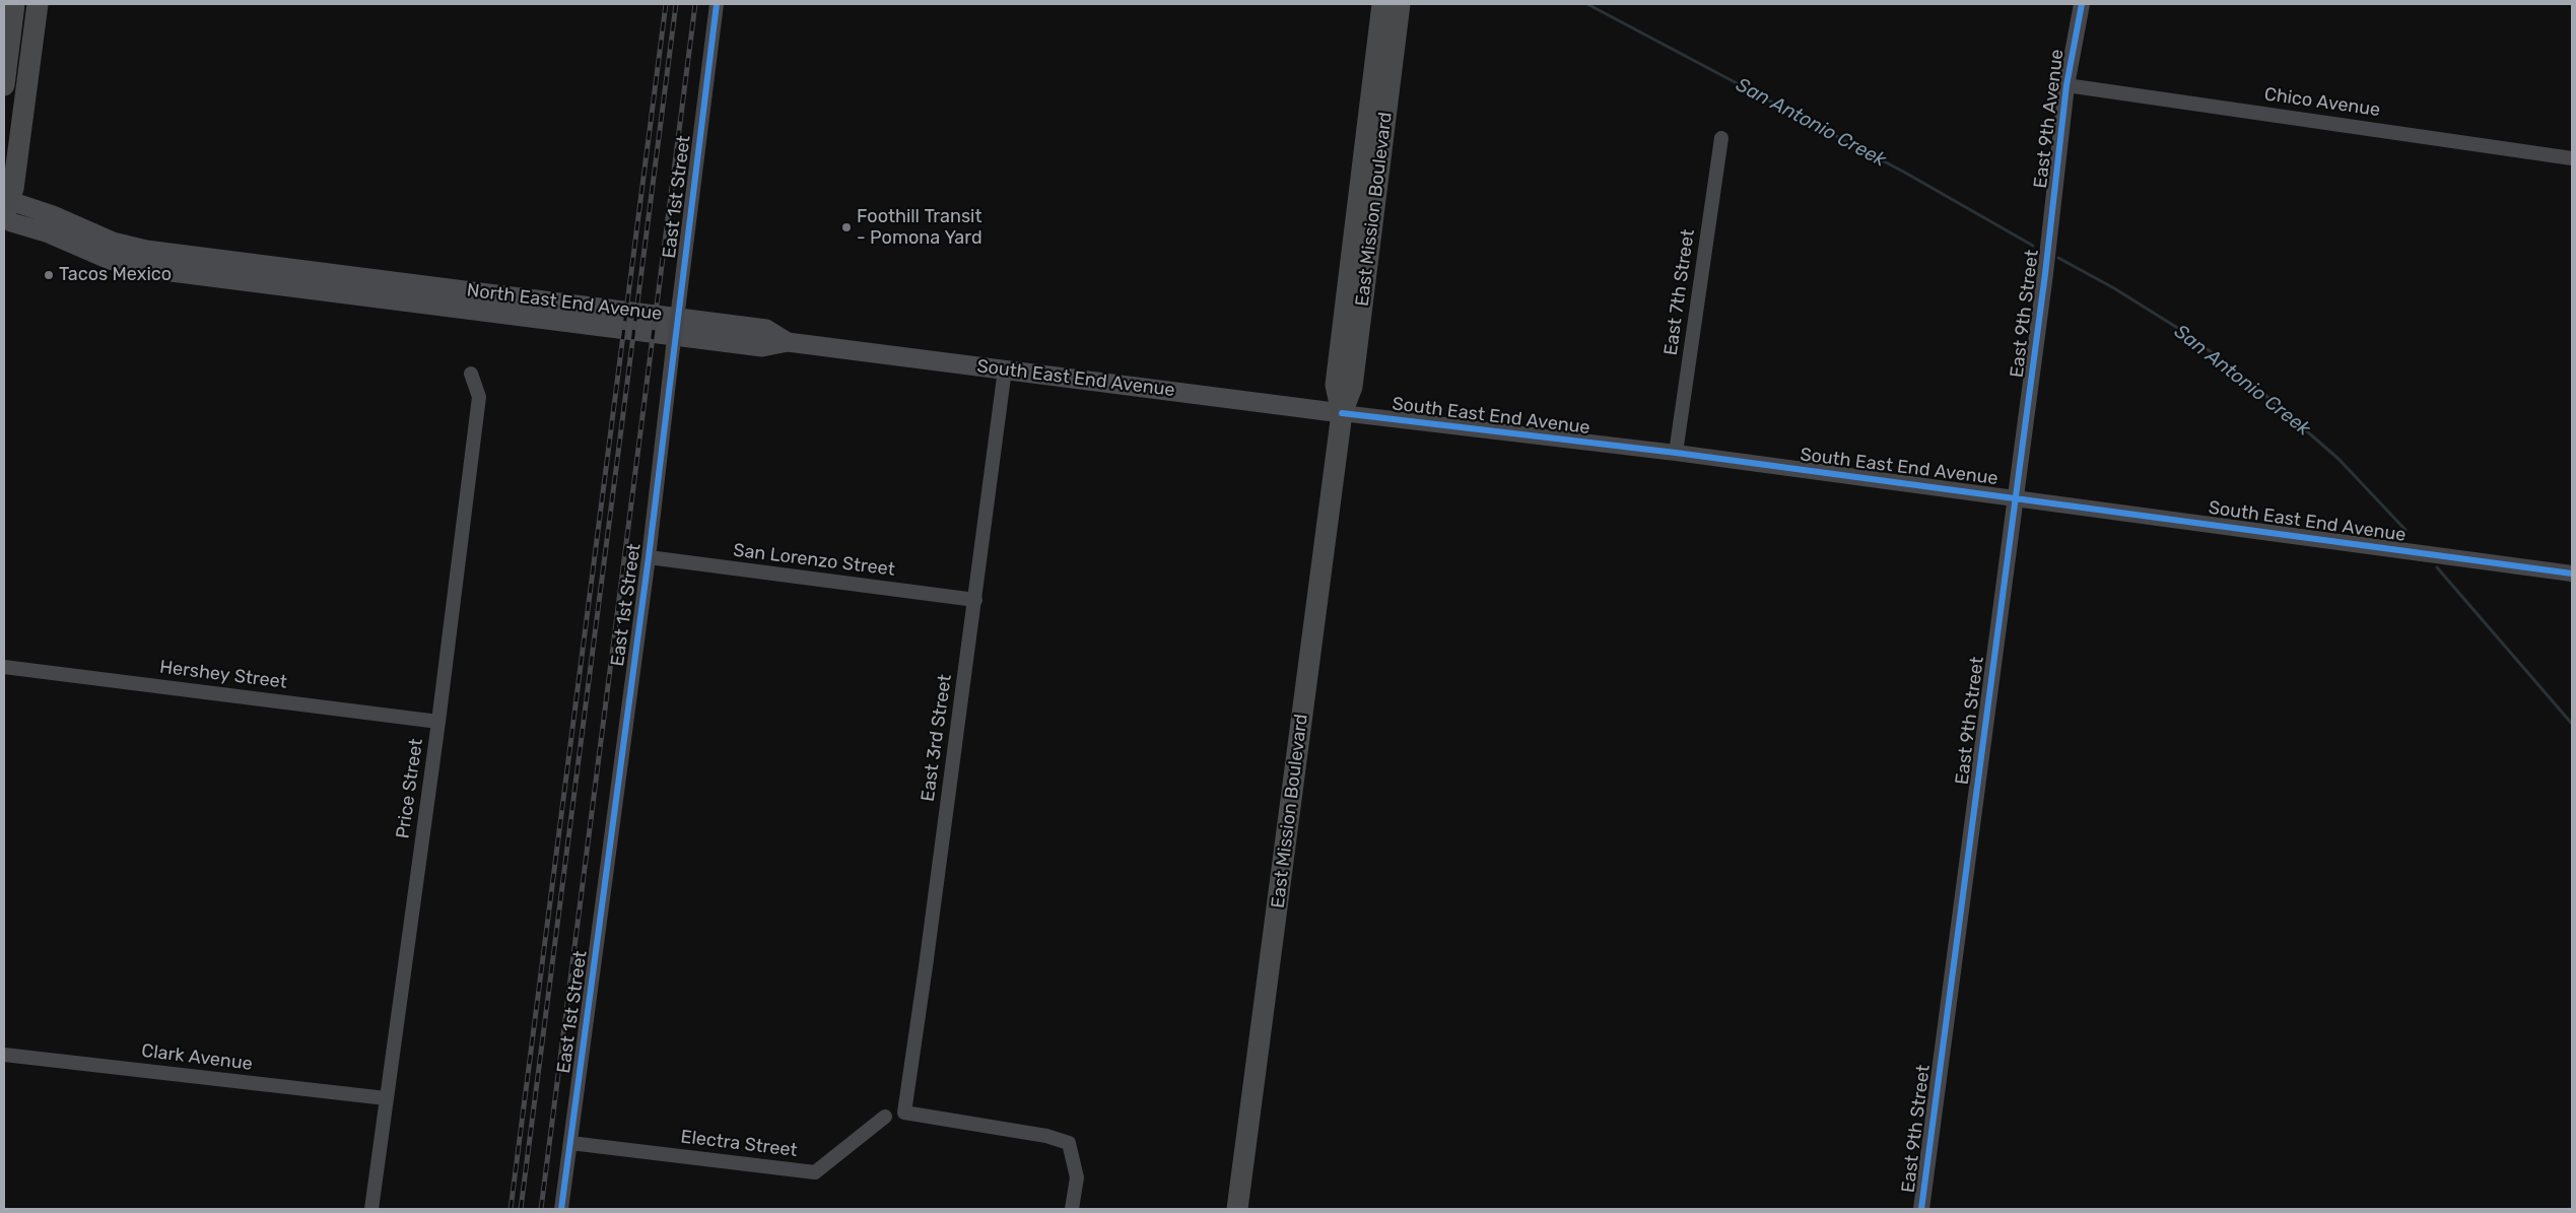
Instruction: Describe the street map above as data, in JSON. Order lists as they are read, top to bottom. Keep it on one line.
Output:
{"streets":{"main road":["East Mission Boulevard","North East End Avenue","South East End Avenue"],"street":["Chico Avenue","East 9th Avenue","East 1st Street","East 7th Street","East 9th Street","San Lorenzo Street","Hershey Street","East 3rd Street","Price Street","Clark Avenue","Electra Street"]},"crossings":[["Chico Avenue","East 9th Avenue"],["East 9th Avenue","East 9th Street"],["East 1st Street","San Lorenzo Street"],["East 1st Street","Electra Street"],["East Mission Boulevard","South East End Avenue"],["East 7th Street","South East End Avenue"],["North East End Avenue","South East End Avenue"],["East 9th Street","South East End Avenue"],["South East End Avenue","East 3rd Street"],["San Lorenzo Street","East 3rd Street"],["Hershey Street","Price Street"],["Price Street","Clark Avenue"]],"water":["San Antonio Creek"],"places":["Foothill Transit - Pomona Yard","Tacos Mexico"]}
